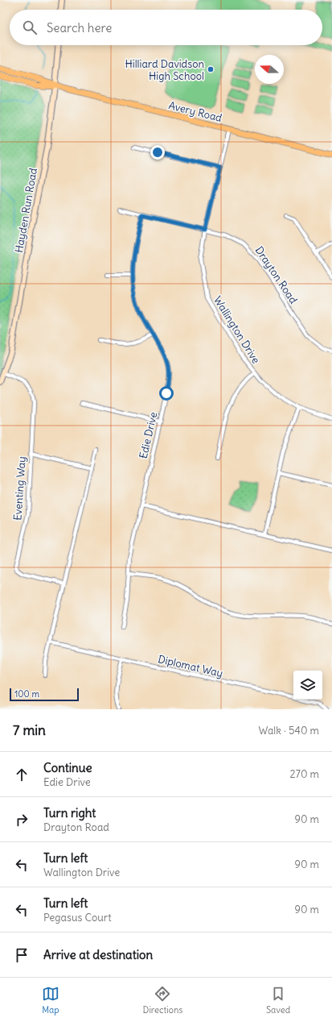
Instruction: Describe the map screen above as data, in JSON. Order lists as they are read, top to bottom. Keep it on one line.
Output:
{"streets":{"main road":["Avery Road","Hayden Run Road"],"street":["Drayton Road","Wallington Drive","Edie Drive","Eventing Way","Diplomat Way"]},"crossings":[["Avery Road","Hayden Run Road"],["Avery Road","Wallington Drive"],["Hayden Run Road","Eventing Way"],["Drayton Road","Wallington Drive"],["Drayton Road","Edie Drive"]],"places":["Hilliard Davidson High School"],"scale_bar":"100 m","north":"left","page":{"search":"Search here","scale":"100 m","heading":["7 min","Walk · 540 m"],"list":[["Continue","Edie Drive","270 m"],["Turn right","Drayton Road","90 m"],["Turn left","Wallington Drive","90 m"],["Turn left","Pegasus Court","90 m"],"Arrive at destination"],"nav":["Map","Directions","Saved"]}}
